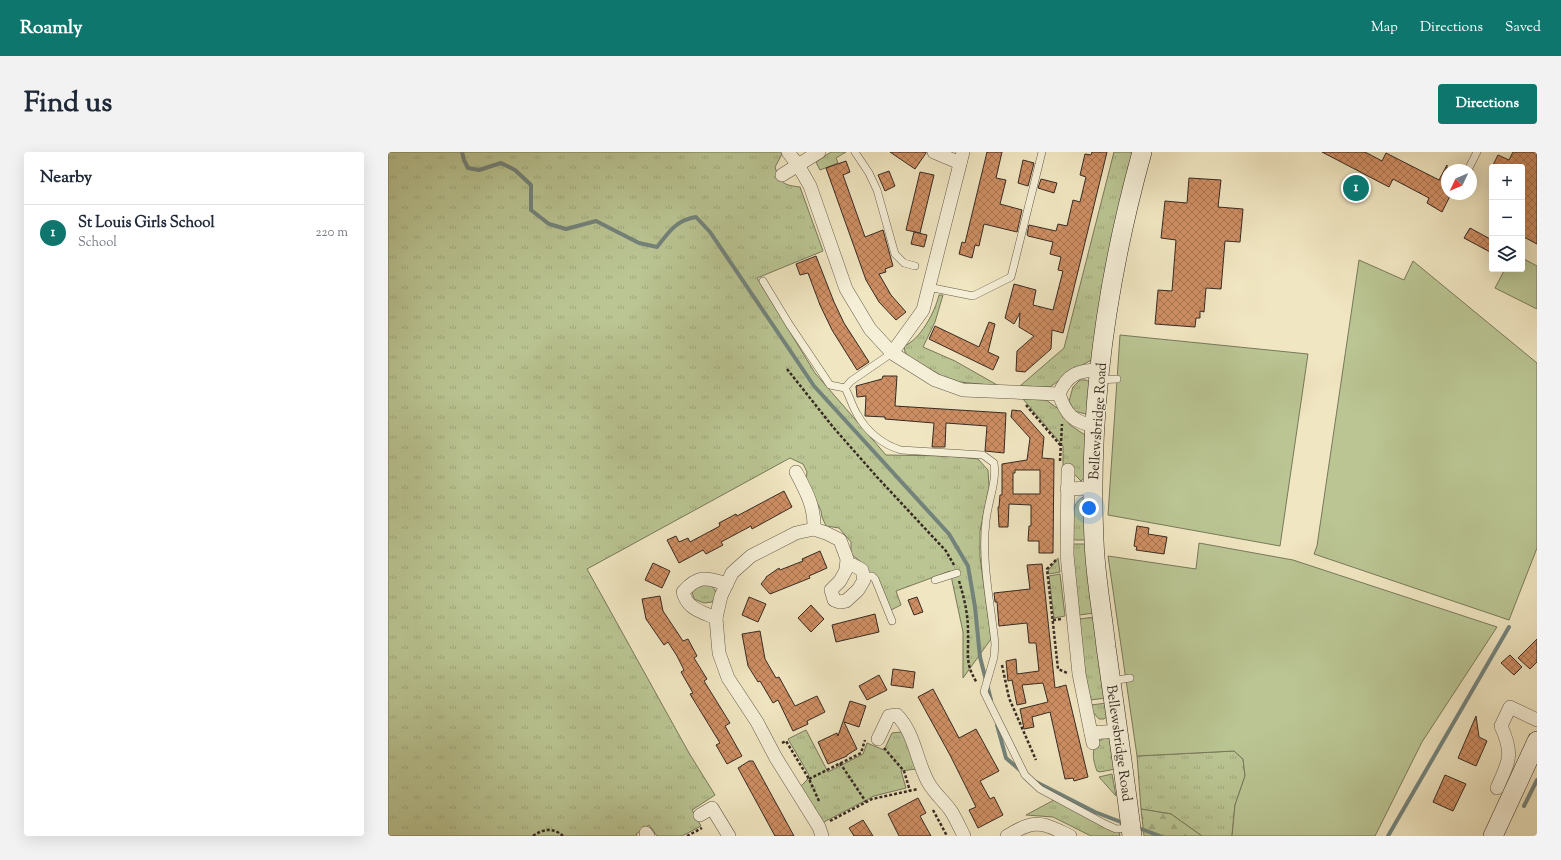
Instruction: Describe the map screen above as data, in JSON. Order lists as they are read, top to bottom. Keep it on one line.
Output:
{"streets":{"street":["Bellewsbridge Road"]},"north":"bottom left","page":{"header":"Roamly","nav":["Map","Directions","Saved"],"title":"Find us","buttons":"Directions","heading":"Nearby","map_buttons":["+","−"],"pins":"1","list":[{"mark":"1","name":"St Louis Girls School","note":"School","value":"220 m"}]}}
